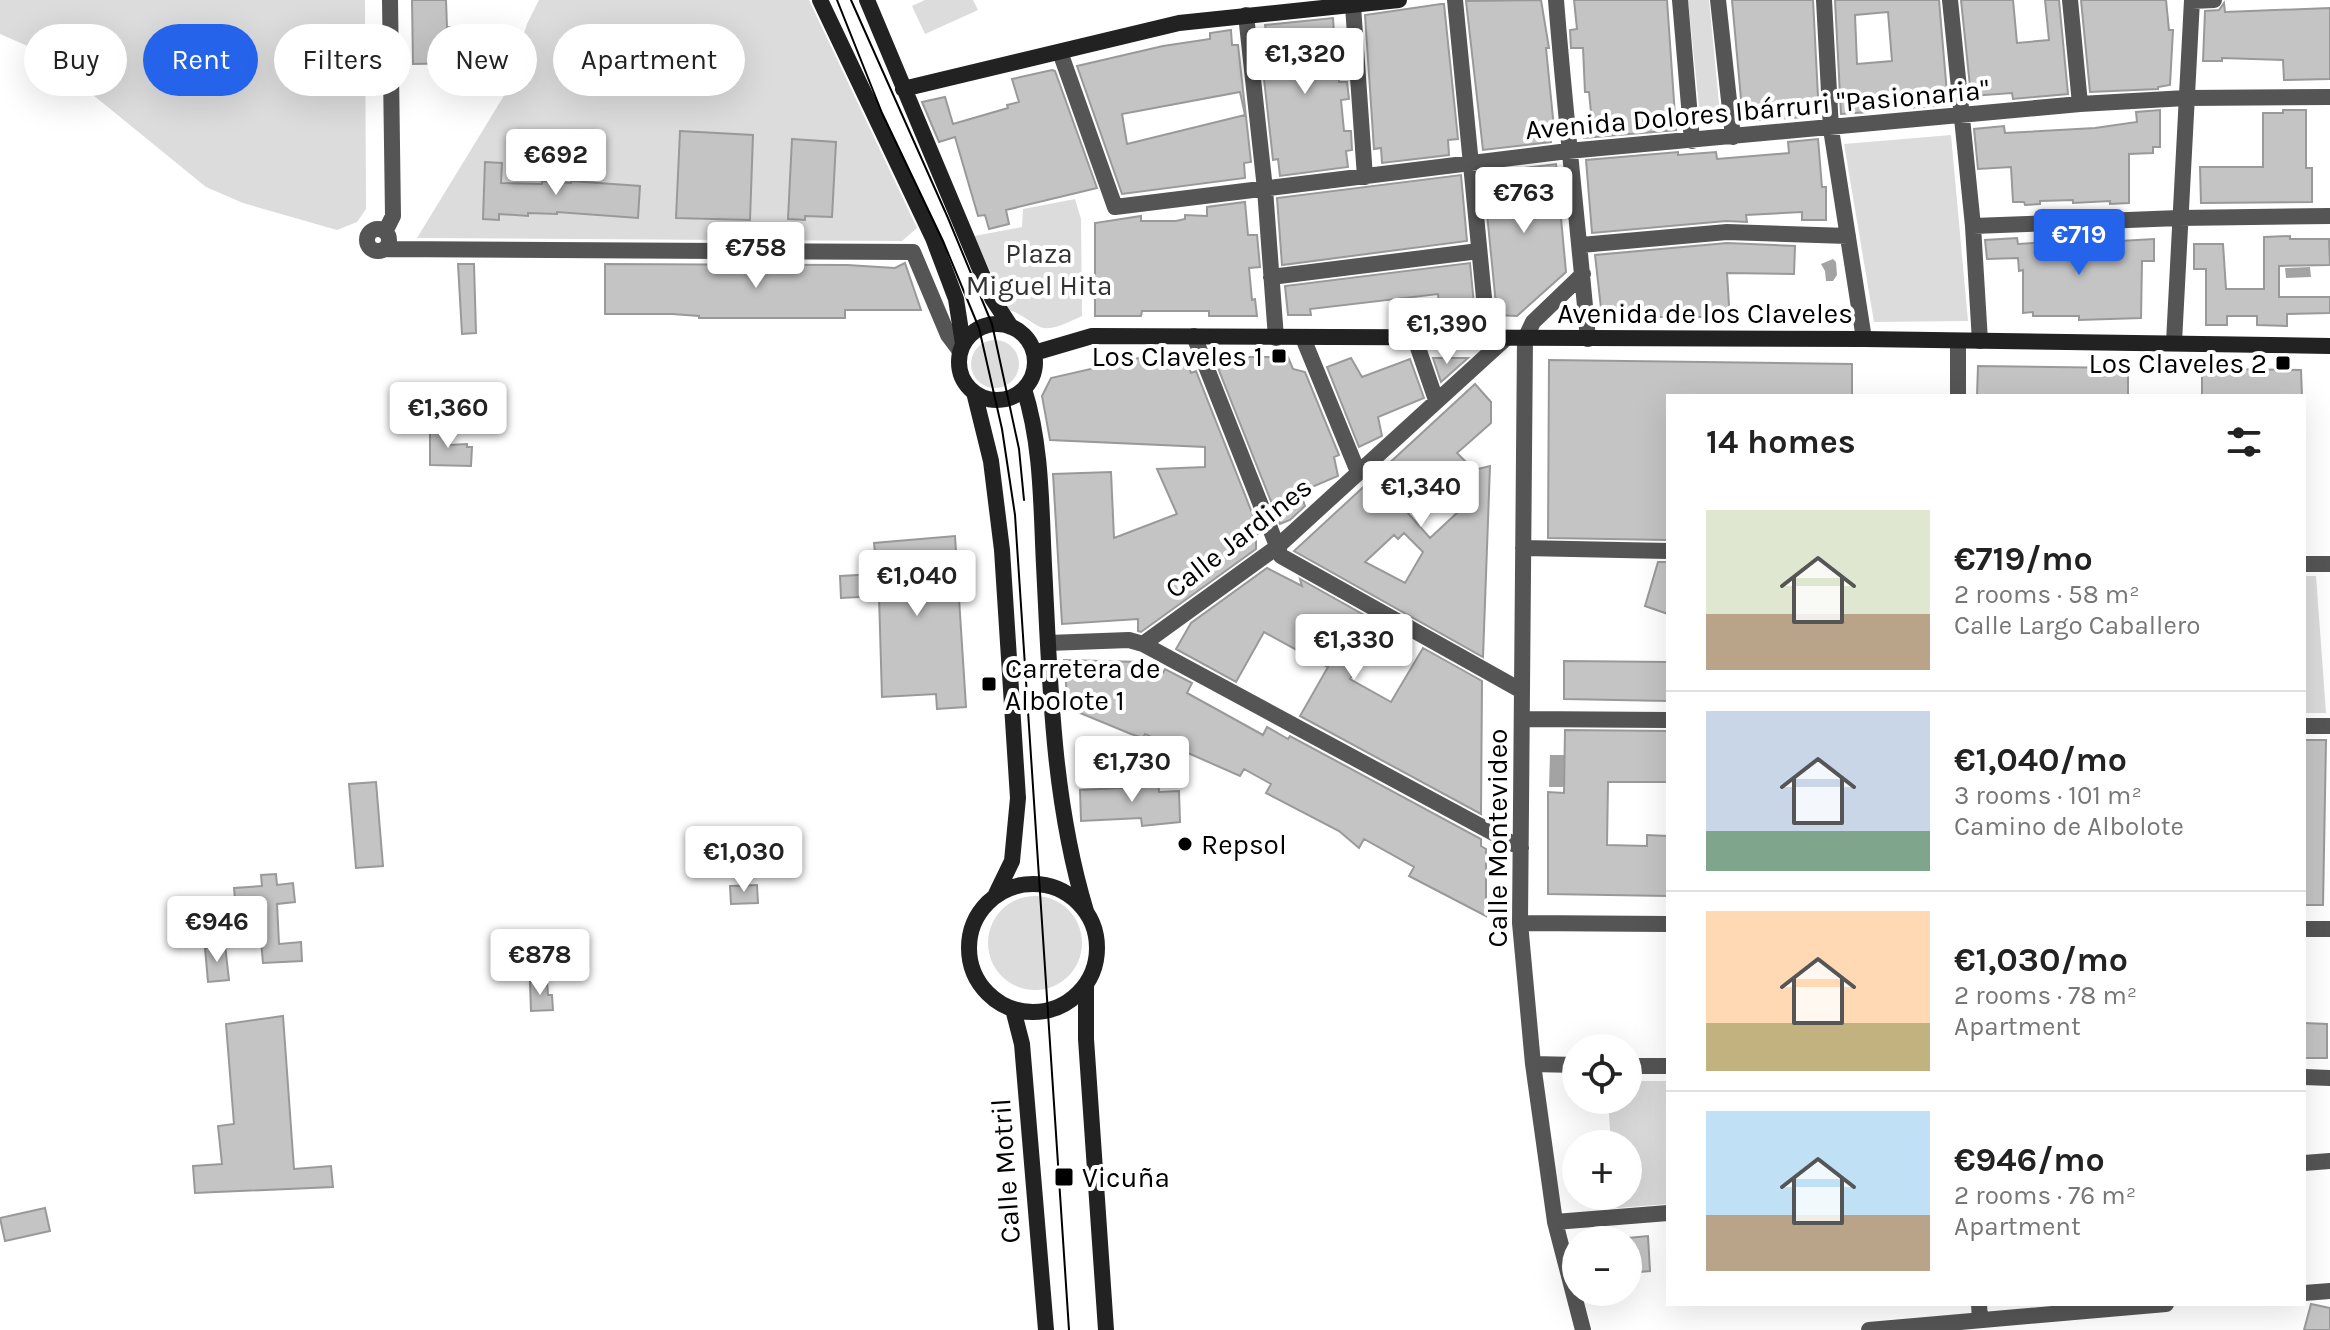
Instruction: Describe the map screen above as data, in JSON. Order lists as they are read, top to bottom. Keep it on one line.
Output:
{"streets":{"street":["Avenida Dolores Ibárruri \"Pasionaria\"","Avenida de los Claveles","Calle Jardines","Calle Montevideo","Calle Motril"]},"crossings":[["Avenida de los Claveles","Calle Jardines"],["Avenida de los Claveles","Calle Montevideo"]],"parks":["Plaza Miguel Hita"],"places":{"transit":["Los Claveles 1","Los Claveles 2","Carretera de Albolote 1","Vicuña"],"other":["Repsol"]},"page":{"chip":["Buy","Rent","Filters","New","Apartment"],"price":["€1,320","€692","€763","€719","€758","€1,390","€1,360","€1,340","€1,040","€1,330","€1,730","€1,030","€946","€878"],"heading":"14 homes","list":[{"name":"€719/mo","note":"2 rooms · 58 m² · Calle Largo Caballero"},{"name":"€1,040/mo","note":"3 rooms · 101 m² · Camino de Albolote"},{"name":"€1,030/mo","note":"2 rooms · 78 m² · Apartment"},{"name":"€946/mo","note":"2 rooms · 76 m² · Apartment"}],"map_buttons":["+","−"]}}
